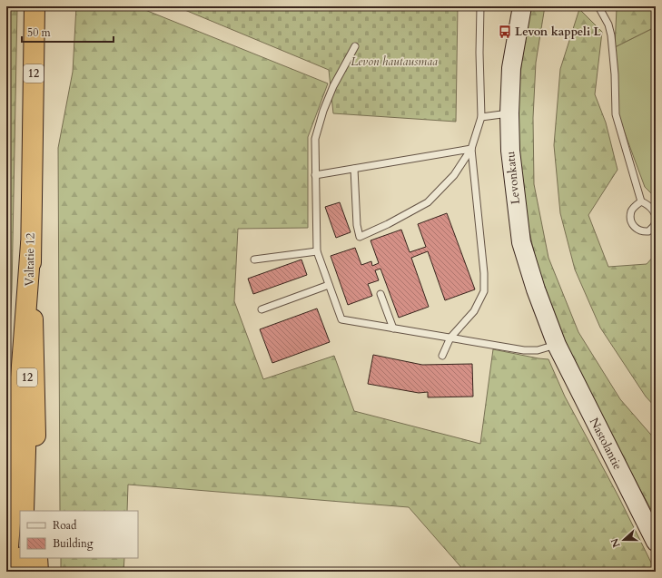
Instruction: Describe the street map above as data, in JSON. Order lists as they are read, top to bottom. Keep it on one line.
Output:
{"streets":{"highway":["12","Valtatie 12"],"main road":["Levonkatu","Nastolantie"]},"crossings":[["12","Valtatie 12"],["Levonkatu","Nastolantie"]],"parks":["Levon hautausmaa"],"places":{"bus stop":["Levon kappeli L"]},"legend":["Road","Building"],"scale_bar":"50 m","north":"left"}
